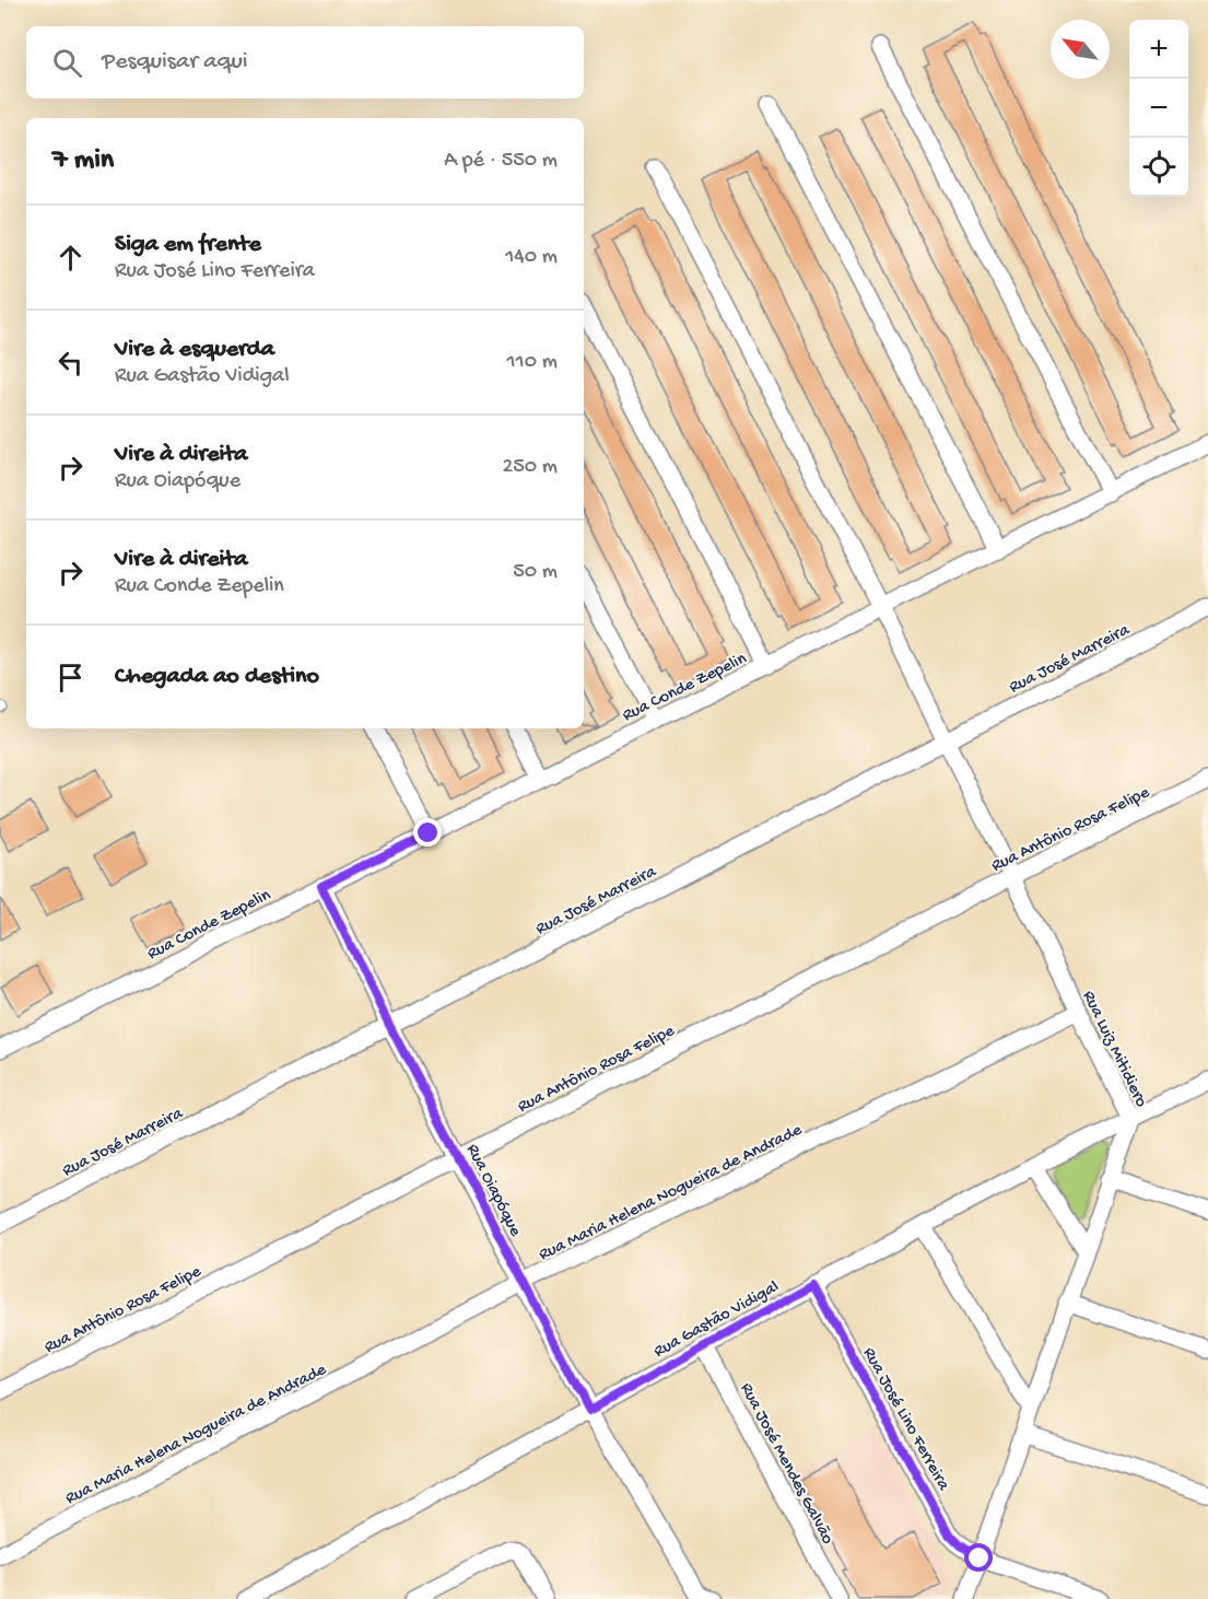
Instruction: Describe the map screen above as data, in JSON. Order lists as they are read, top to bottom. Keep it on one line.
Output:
{"streets":{"street":["Rua José Marreira","Rua Conde Zepelin","Rua Antônio Rosa Felipe","Rua Luiz Mitidiero","Rua Oiapóque","Rua Maria Helena Nogueira de Andrade","Rua Gastão Vidigal","Rua José Lino Ferreira","Rua José Mendes Galvão"]},"crossings":[["Rua José Marreira","Rua Luiz Mitidiero"],["Rua José Marreira","Rua Oiapóque"],["Rua Conde Zepelin","Rua Luiz Mitidiero"],["Rua Conde Zepelin","Rua Oiapóque"],["Rua Antônio Rosa Felipe","Rua Luiz Mitidiero"],["Rua Antônio Rosa Felipe","Rua Oiapóque"],["Rua Luiz Mitidiero","Rua Maria Helena Nogueira de Andrade"],["Rua Luiz Mitidiero","Rua Gastão Vidigal"],["Rua Luiz Mitidiero","Rua José Lino Ferreira"],["Rua Oiapóque","Rua Maria Helena Nogueira de Andrade"],["Rua Oiapóque","Rua Gastão Vidigal"],["Rua Gastão Vidigal","Rua José Lino Ferreira"],["Rua Gastão Vidigal","Rua José Mendes Galvão"]],"north":"top left","page":{"map_buttons":["+","−"],"search":"Pesquisar aqui","heading":["7 min","A pé · 550 m"],"list":[["Siga em frente","Rua José Lino Ferreira","140 m"],["Vire à esquerda","Rua Gastão Vidigal","110 m"],["Vire à direita","Rua Oiapóque","250 m"],["Vire à direita","Rua Conde Zepelin","50 m"],"Chegada ao destino"]}}
